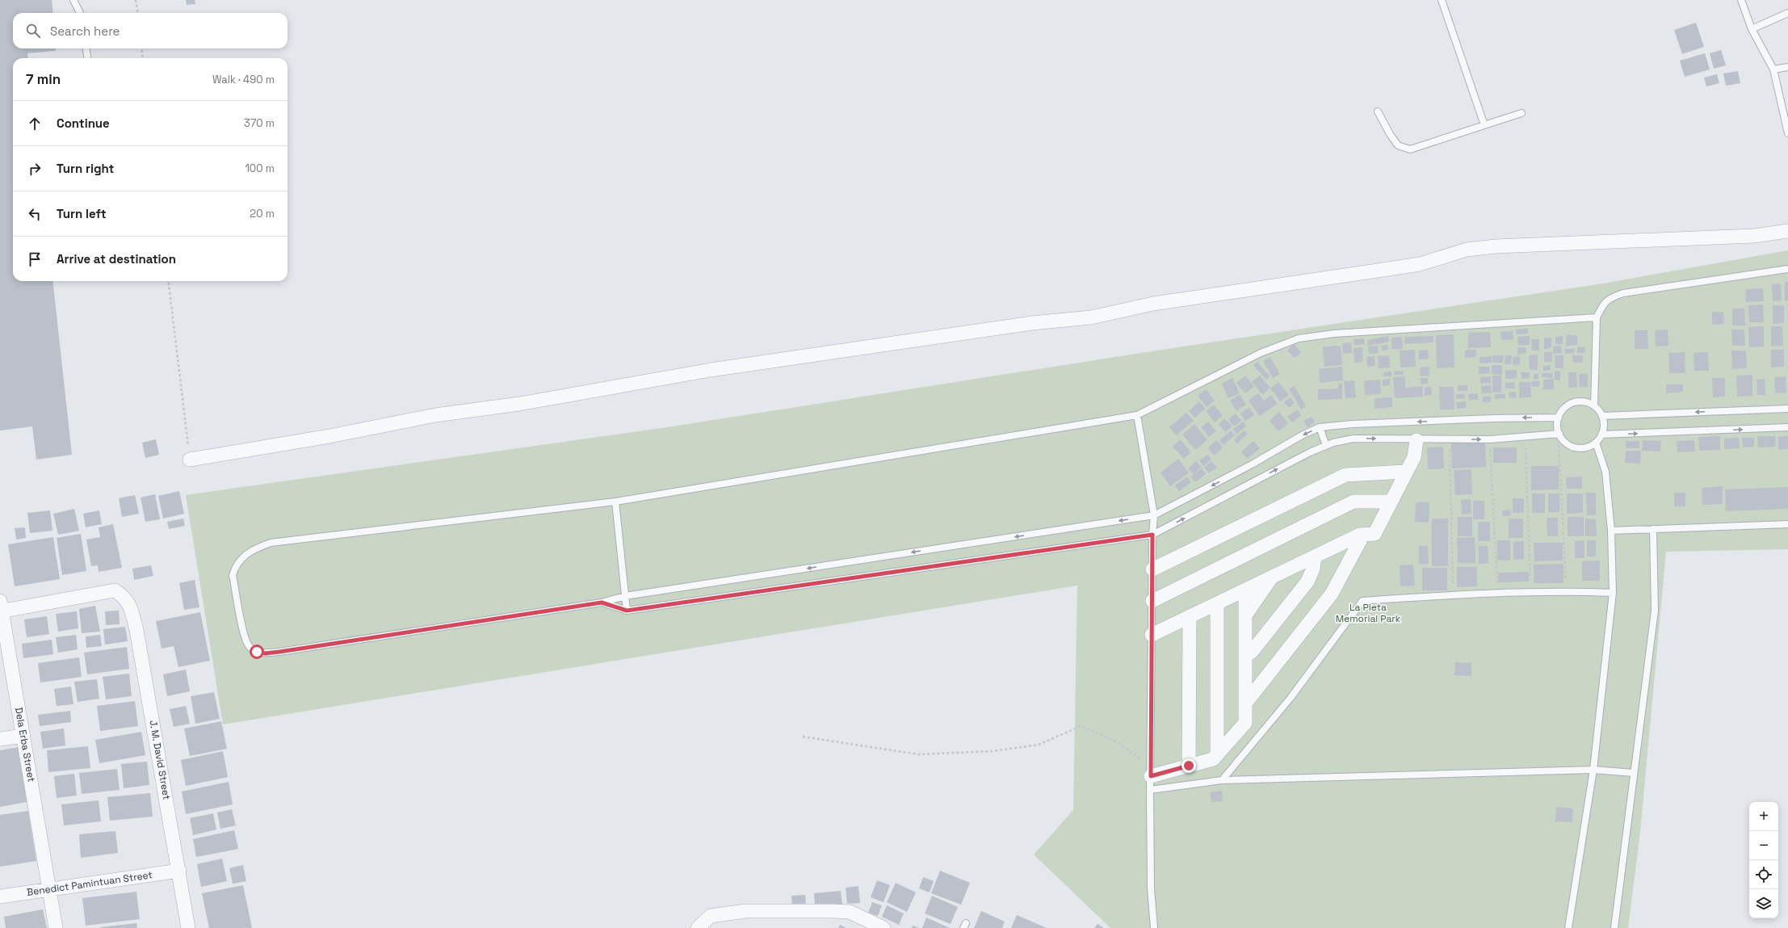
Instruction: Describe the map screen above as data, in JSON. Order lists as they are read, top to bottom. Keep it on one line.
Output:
{"streets":{"street":["Dela Erba Street","J. M. David Street","Benedict Pamintuan Street"]},"crossings":[["Dela Erba Street","J. M. David Street"],["Dela Erba Street","Benedict Pamintuan Street"],["J. M. David Street","Benedict Pamintuan Street"]],"parks":["La Pieta Memorial Park"],"page":{"search":"Search here","heading":["7 min","Walk · 490 m"],"list":[["Continue","370 m"],["Turn right","100 m"],["Turn left","20 m"],"Arrive at destination"],"map_buttons":["+","−"]}}
